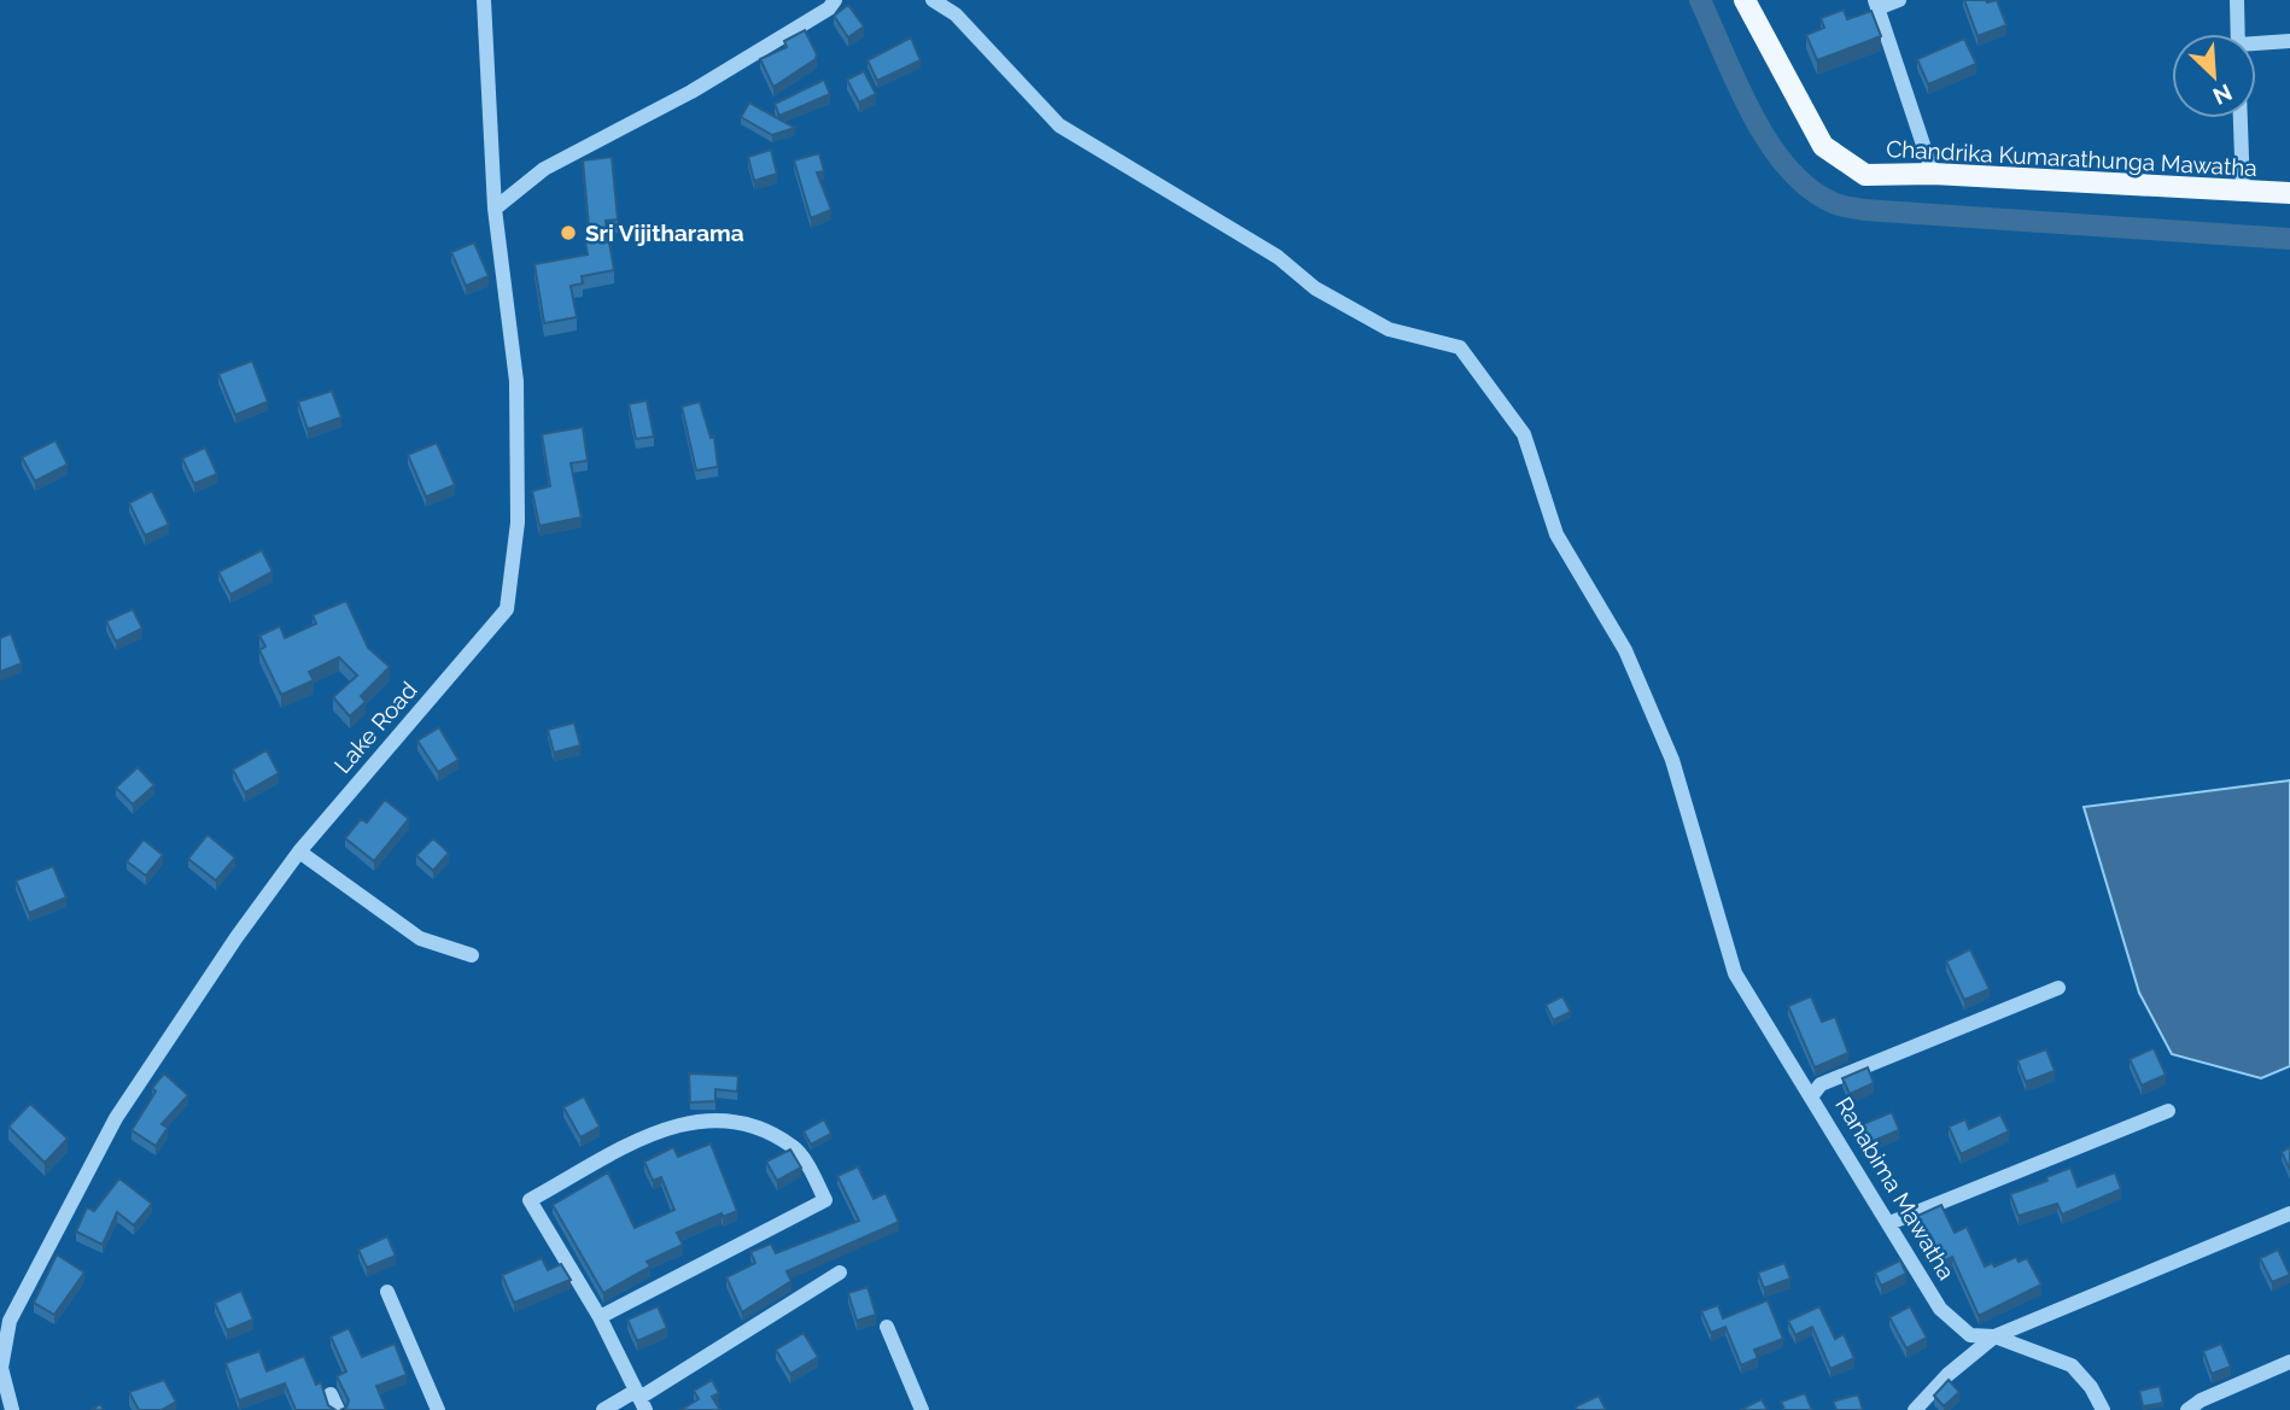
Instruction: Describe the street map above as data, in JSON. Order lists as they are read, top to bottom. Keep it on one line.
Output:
{"streets":{"main road":["Chandrika Kumarathunga Mawatha"],"street":["Lake Road","Ranabima Mawatha"]},"places":["Sri Vijitharama"],"north":"bottom right"}
